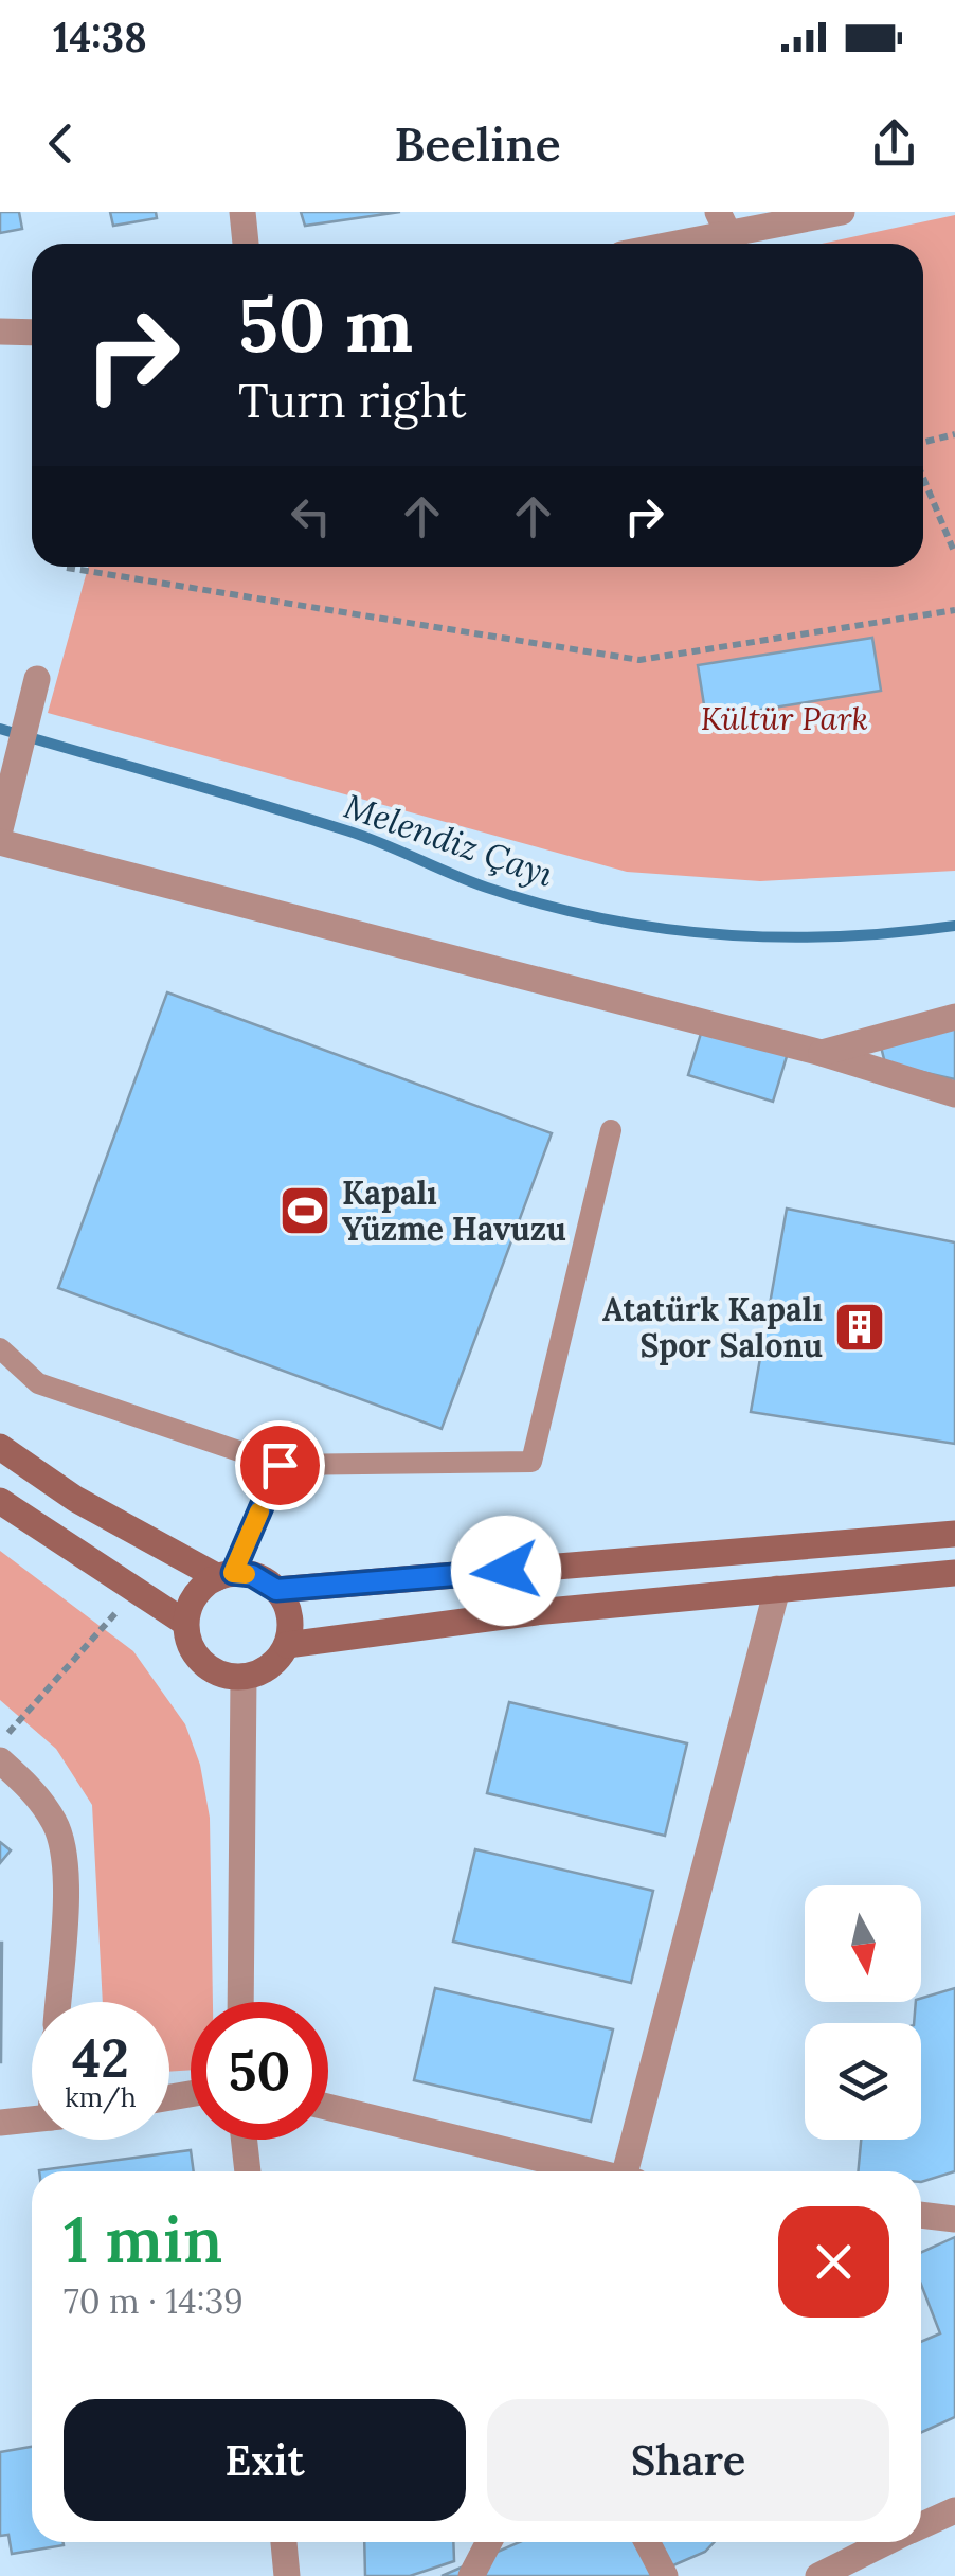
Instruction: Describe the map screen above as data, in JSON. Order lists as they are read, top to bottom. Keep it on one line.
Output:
{"water":["Melendiz Çayı"],"parks":["Kültür Park"],"places":{"sports":["Kapalı Yüzme Havuzu"],"building":["Atatürk Kapalı Spor Salonu"]},"north":"bottom","page":{"status":"14:38","header":"Beeline","turn":["50 m","Turn right"],"speed":"42 km/h","limit":"50","heading":["1 min","70 m · 14:39"],"buttons":["Exit","Share"]}}
